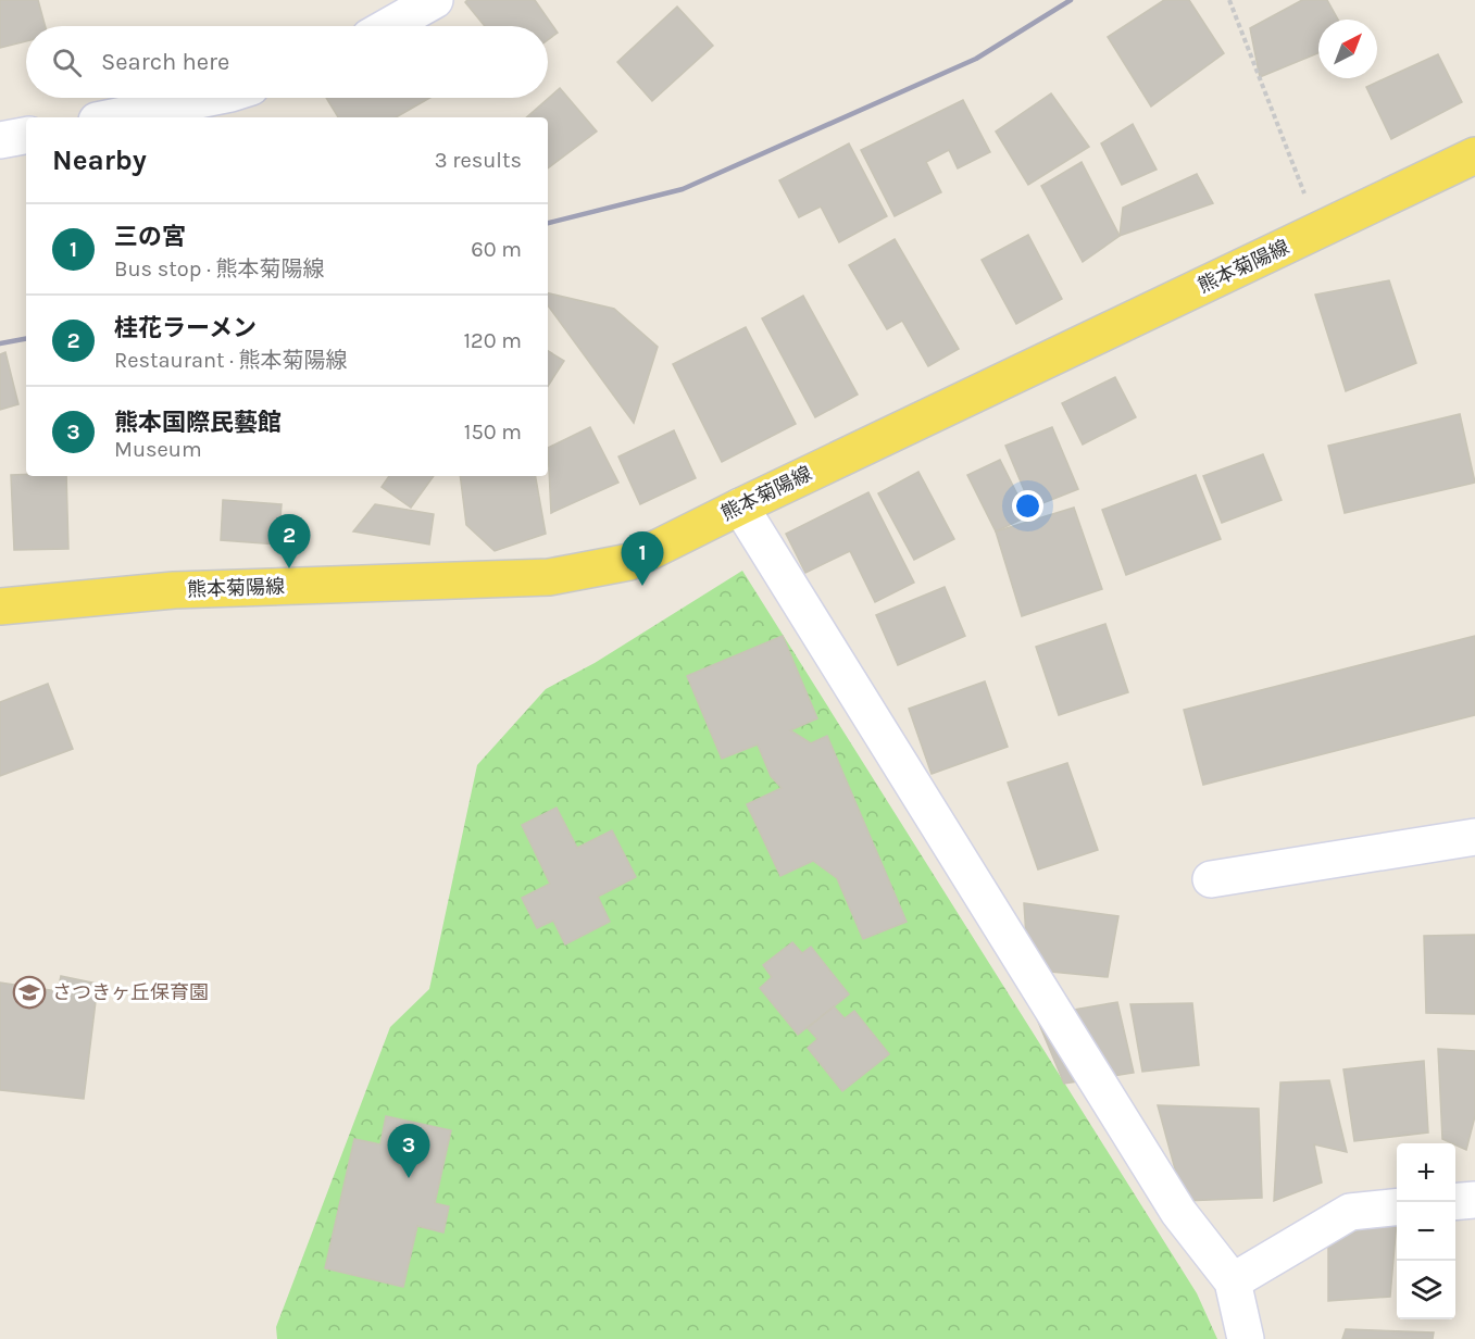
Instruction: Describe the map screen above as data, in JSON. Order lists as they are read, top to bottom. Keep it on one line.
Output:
{"streets":{"main road":["熊本菊陽線"]},"places":{"school or university":["さつきヶ丘保育園"]},"north":"top right","page":{"search":"Search here","heading":["Nearby","3 results"],"list":[{"mark":"1","name":"三の宮","note":"Bus stop · 熊本菊陽線","value":"60 m"},{"mark":"2","name":"桂花ラーメン","note":"Restaurant · 熊本菊陽線","value":"120 m"},{"mark":"3","name":"熊本国際民藝館","note":"Museum","value":"150 m"}],"pins":["2","1","3"],"map_buttons":["+","−"]}}
